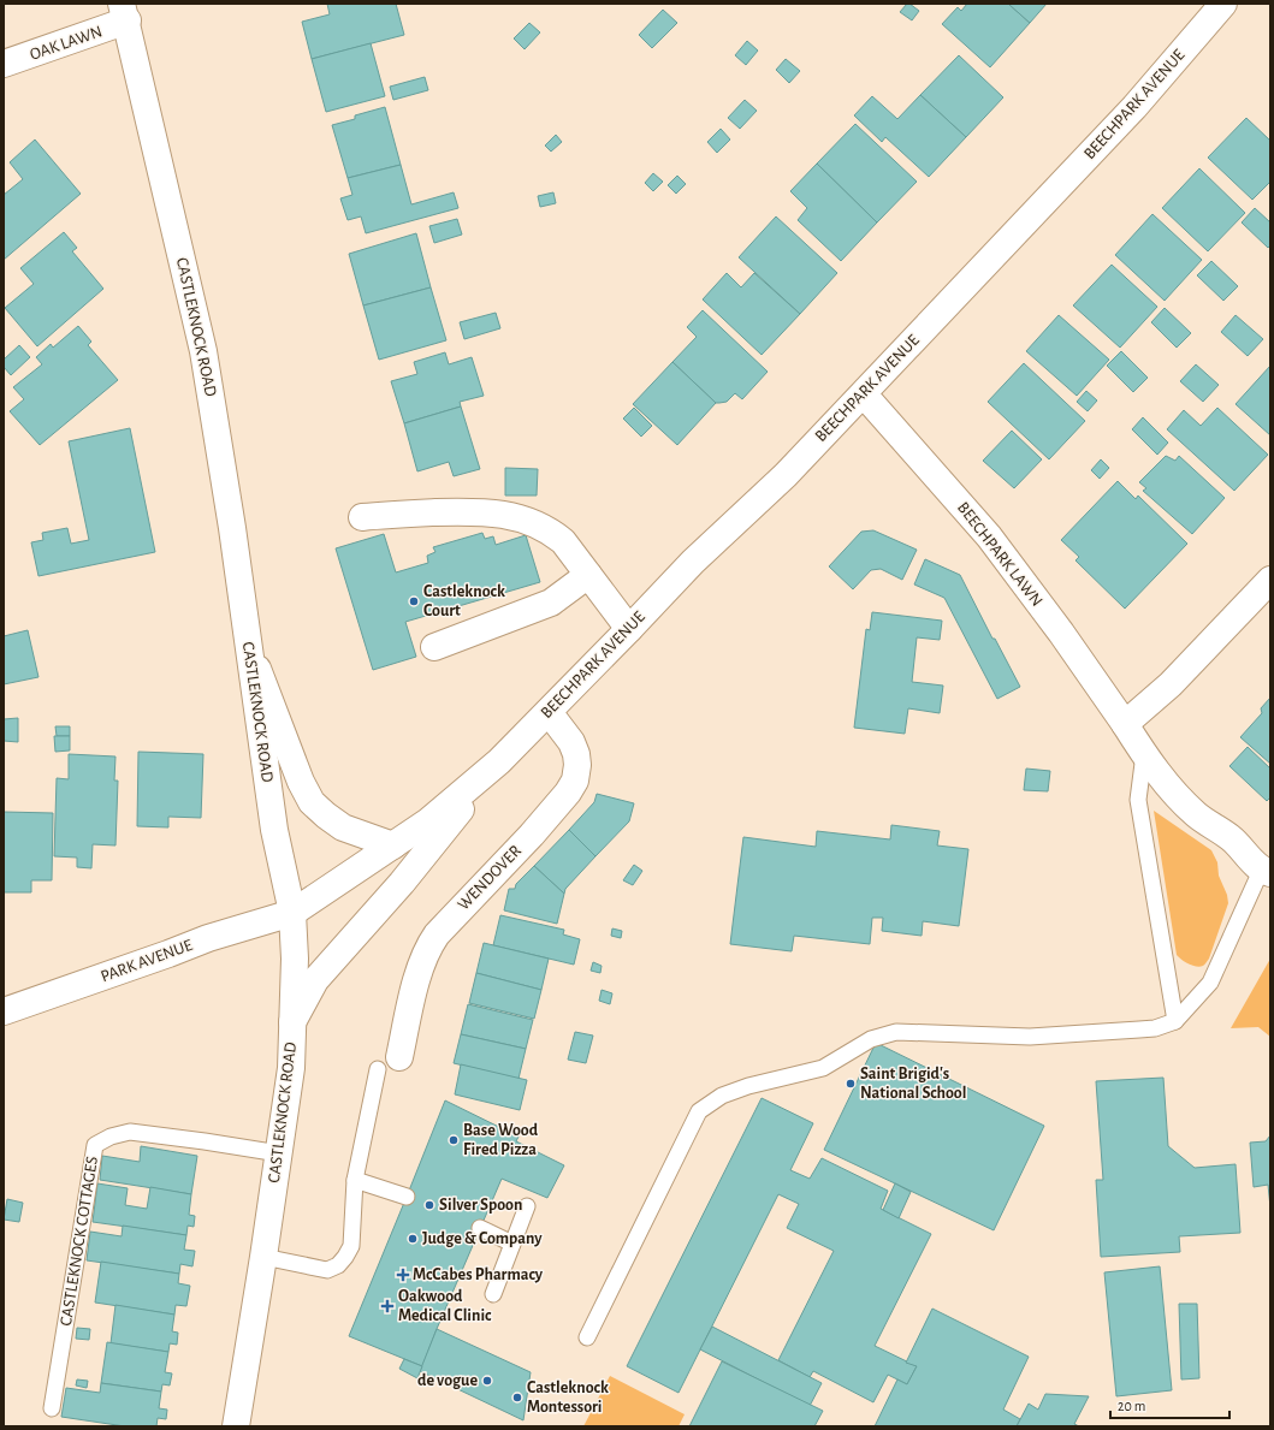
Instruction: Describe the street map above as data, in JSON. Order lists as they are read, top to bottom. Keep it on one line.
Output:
{"streets":{"street":["OAK LAWN","BEECHPARK AVENUE","CASTLEKNOCK ROAD","BEECHPARK LAWN","WENDOVER","PARK AVENUE"],"lane":["CASTLEKNOCK COTTAGES"]},"crossings":[["OAK LAWN","CASTLEKNOCK ROAD"],["BEECHPARK AVENUE","CASTLEKNOCK ROAD"],["BEECHPARK AVENUE","BEECHPARK LAWN"],["BEECHPARK AVENUE","WENDOVER"],["BEECHPARK AVENUE","PARK AVENUE"],["CASTLEKNOCK ROAD","PARK AVENUE"],["CASTLEKNOCK ROAD","CASTLEKNOCK COTTAGES"]],"places":{"other":["Castleknock Court","Saint Brigid's National School","Base Wood Fired Pizza","Silver Spoon","Judge & Company","de vogue","Castleknock Montessori"],"health":["McCabes Pharmacy","Oakwood Medical Clinic"]},"scale_bar":"20 m"}
